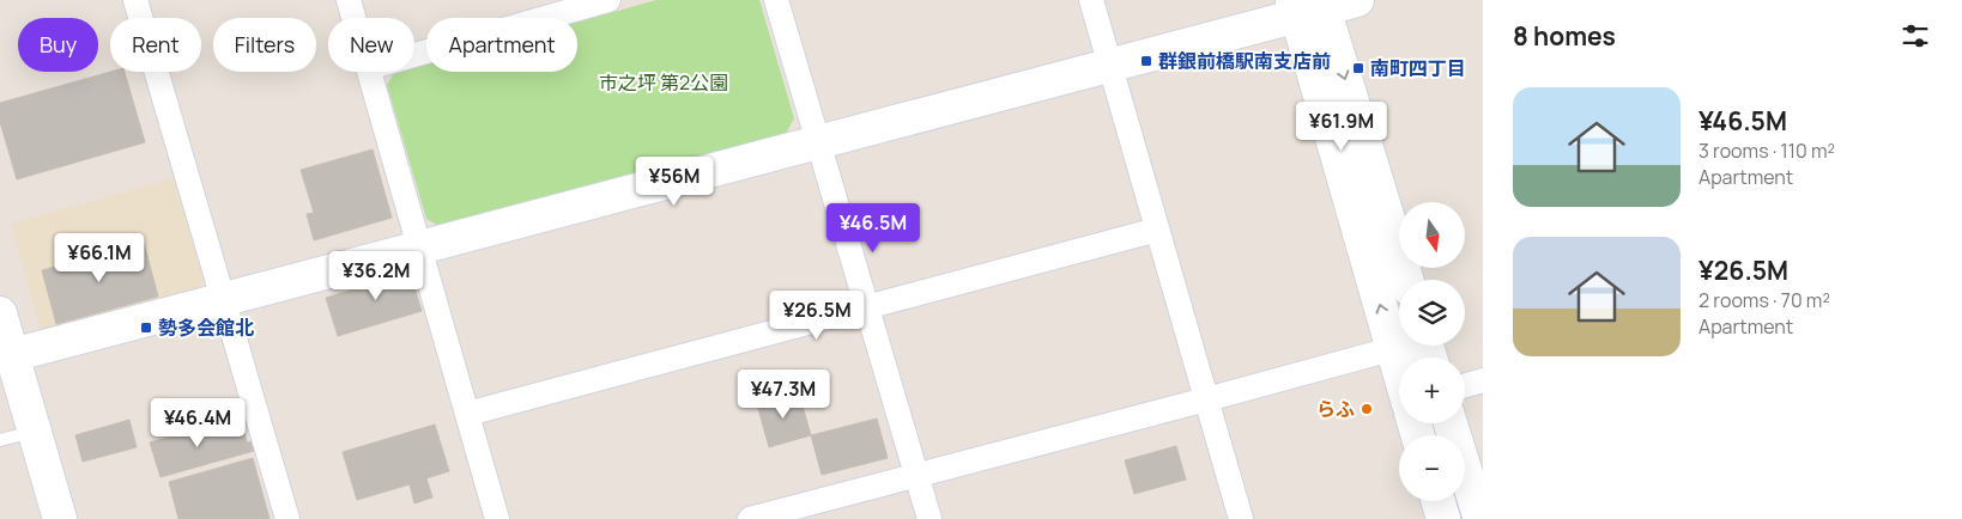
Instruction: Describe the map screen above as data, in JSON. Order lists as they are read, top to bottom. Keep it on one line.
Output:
{"parks":["市之坪 第2公園"],"places":{"transit":["群銀前橋駅南支店前","南町四丁目","勢多会館北"],"other":["らふ"]},"north":"bottom","page":{"heading":"8 homes","chip":["Buy","Rent","Filters","New","Apartment"],"list":[{"name":"¥46.5M","note":"3 rooms · 110 m² · Apartment"},{"name":"¥26.5M","note":"2 rooms · 70 m² · Apartment"}],"price":["¥61.9M","¥56M","¥46.5M","¥66.1M","¥36.2M","¥26.5M","¥47.3M","¥46.4M"],"map_buttons":["+","−"]}}
